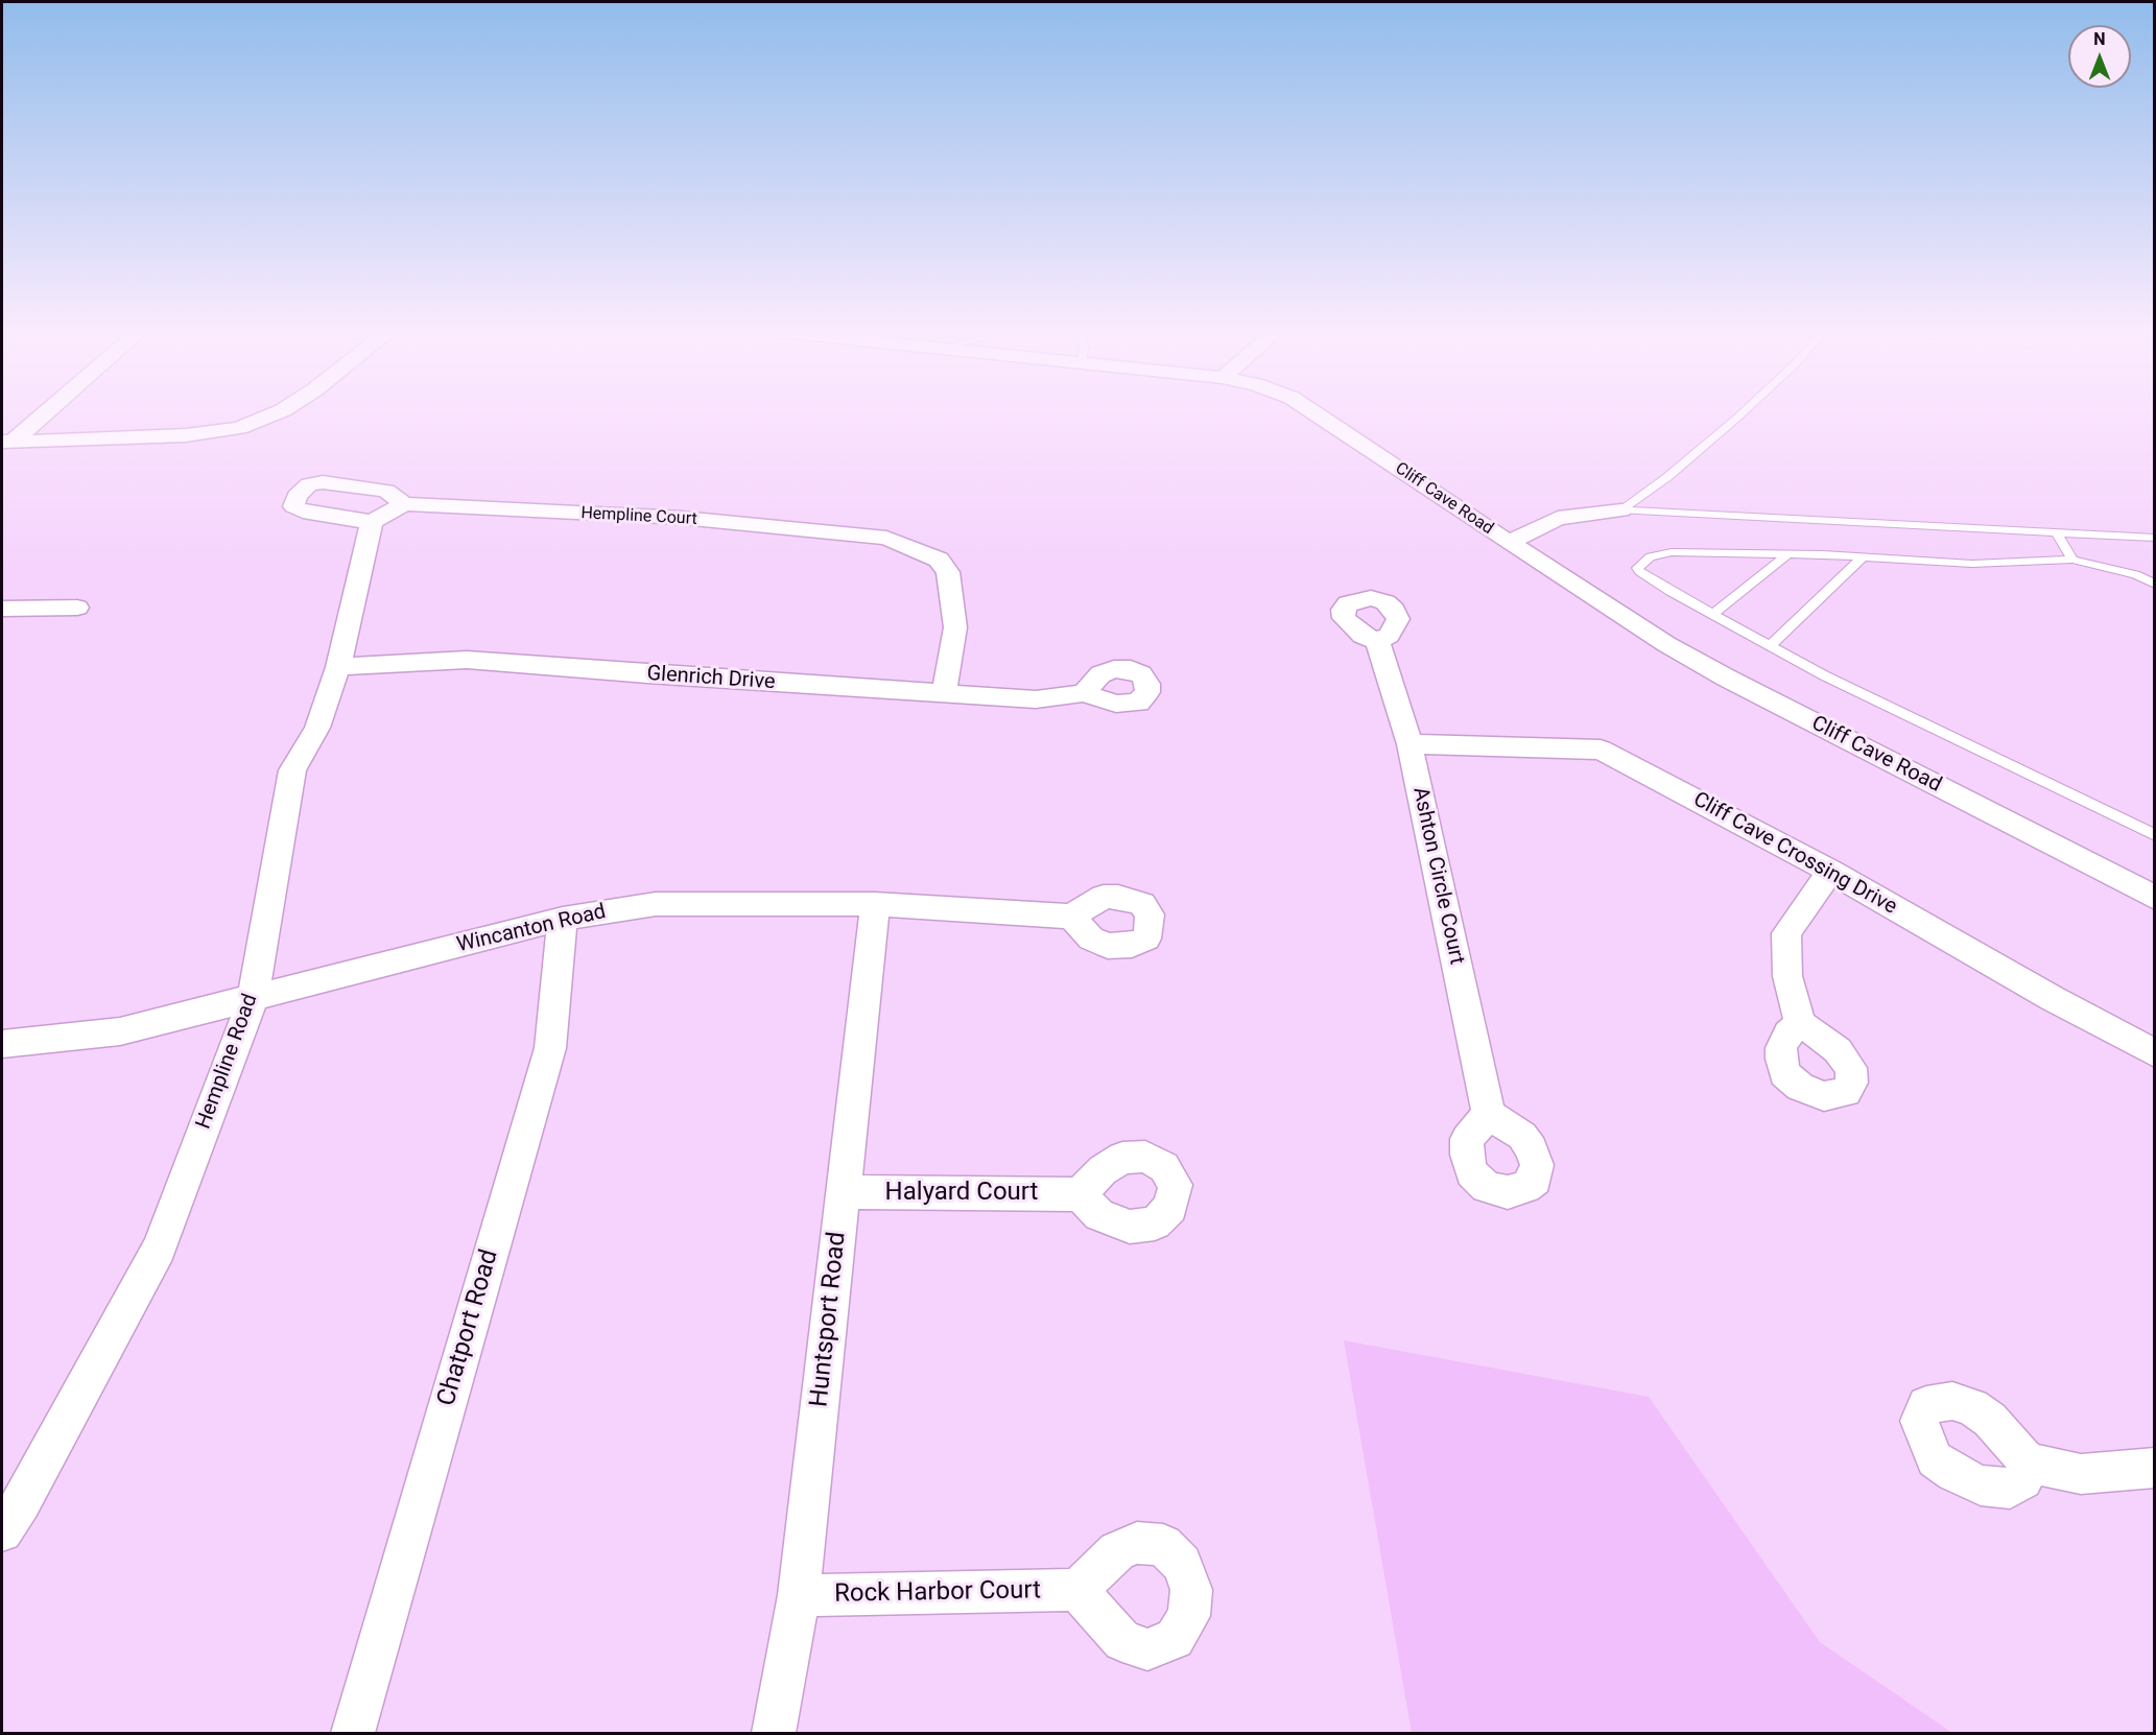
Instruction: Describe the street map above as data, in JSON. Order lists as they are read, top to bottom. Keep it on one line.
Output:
{"streets":{"street":["Cliff Cave Road","Hempline Court","Glenrich Drive","Cliff Cave Crossing Drive","Ashton Circle Court","Wincanton Road","Hempline Road","Halyard Court","Huntsport Road","Chatport Road","Rock Harbor Court"]},"crossings":[["Hempline Court","Glenrich Drive"],["Hempline Court","Hempline Road"],["Glenrich Drive","Hempline Road"],["Cliff Cave Crossing Drive","Ashton Circle Court"],["Wincanton Road","Hempline Road"],["Wincanton Road","Huntsport Road"],["Wincanton Road","Chatport Road"],["Halyard Court","Huntsport Road"],["Huntsport Road","Rock Harbor Court"]],"north":"top"}
